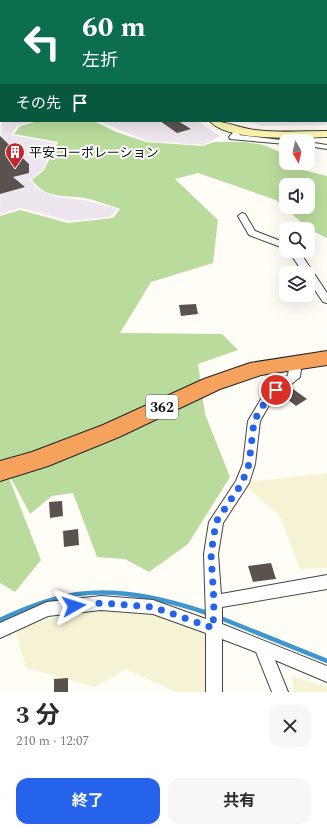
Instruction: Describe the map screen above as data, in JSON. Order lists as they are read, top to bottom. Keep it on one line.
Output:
{"streets":{"highway":["362"]},"places":{"building":["平安コーポレーション"]},"north":"bottom","page":{"turn":["60 m","左折"],"then":"その先","heading":["3 分","210 m · 12:07"],"buttons":["終了","共有"]}}
